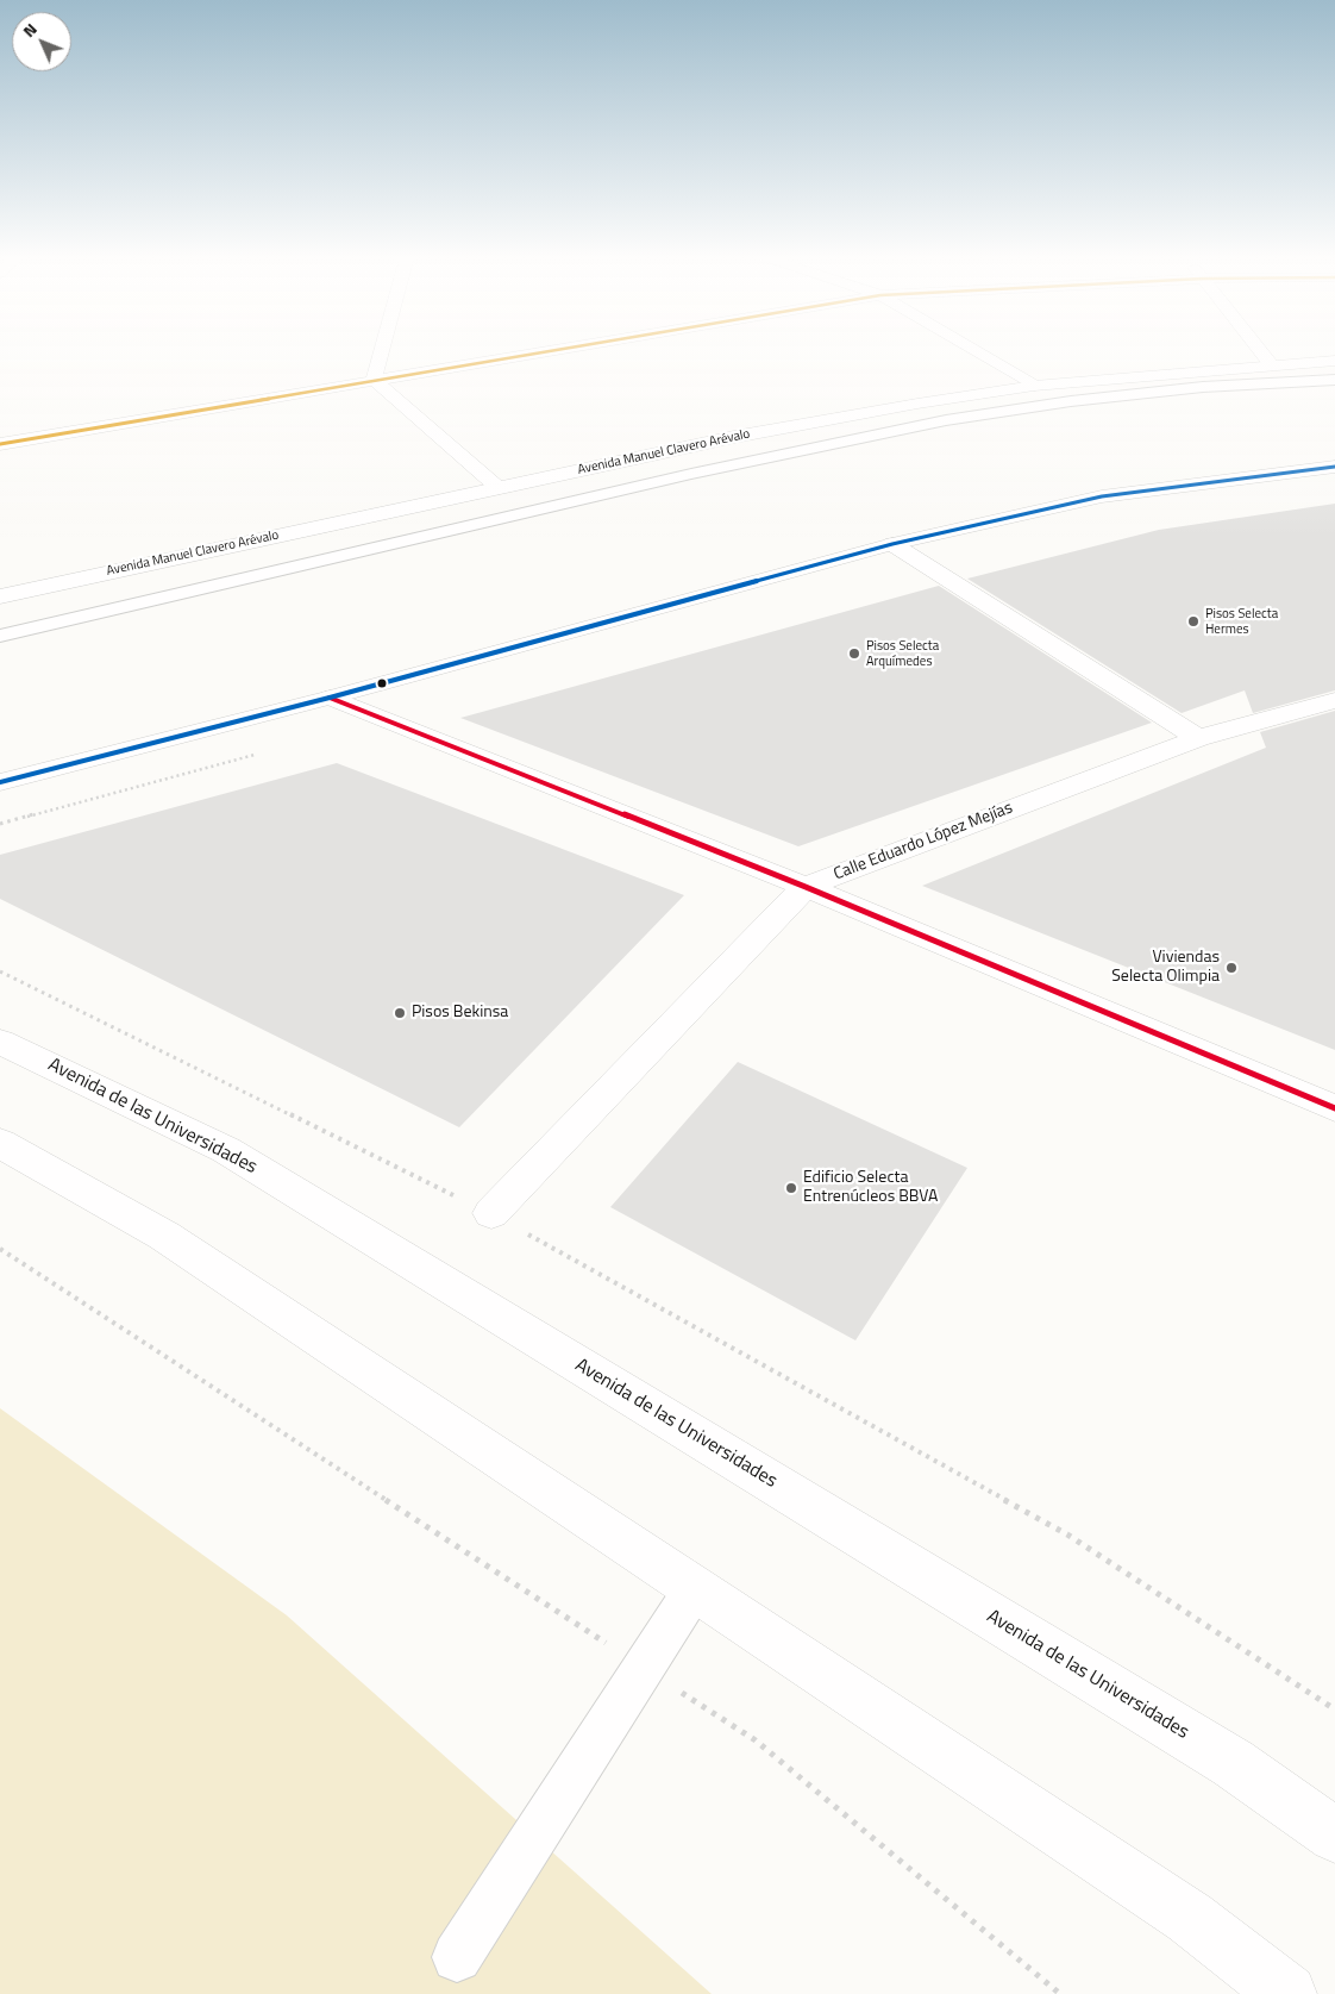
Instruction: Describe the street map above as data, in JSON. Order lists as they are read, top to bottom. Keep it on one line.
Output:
{"streets":{"street":["Avenida Manuel Clavero Arévalo","Calle Eduardo López Mejías","Avenida de las Universidades"]},"places":["Pisos Selecta Hermes","Pisos Selecta Arquímedes","Viviendas Selecta Olimpia","Pisos Bekinsa","Edificio Selecta Entrenúcleos BBVA"],"north":"top left"}
